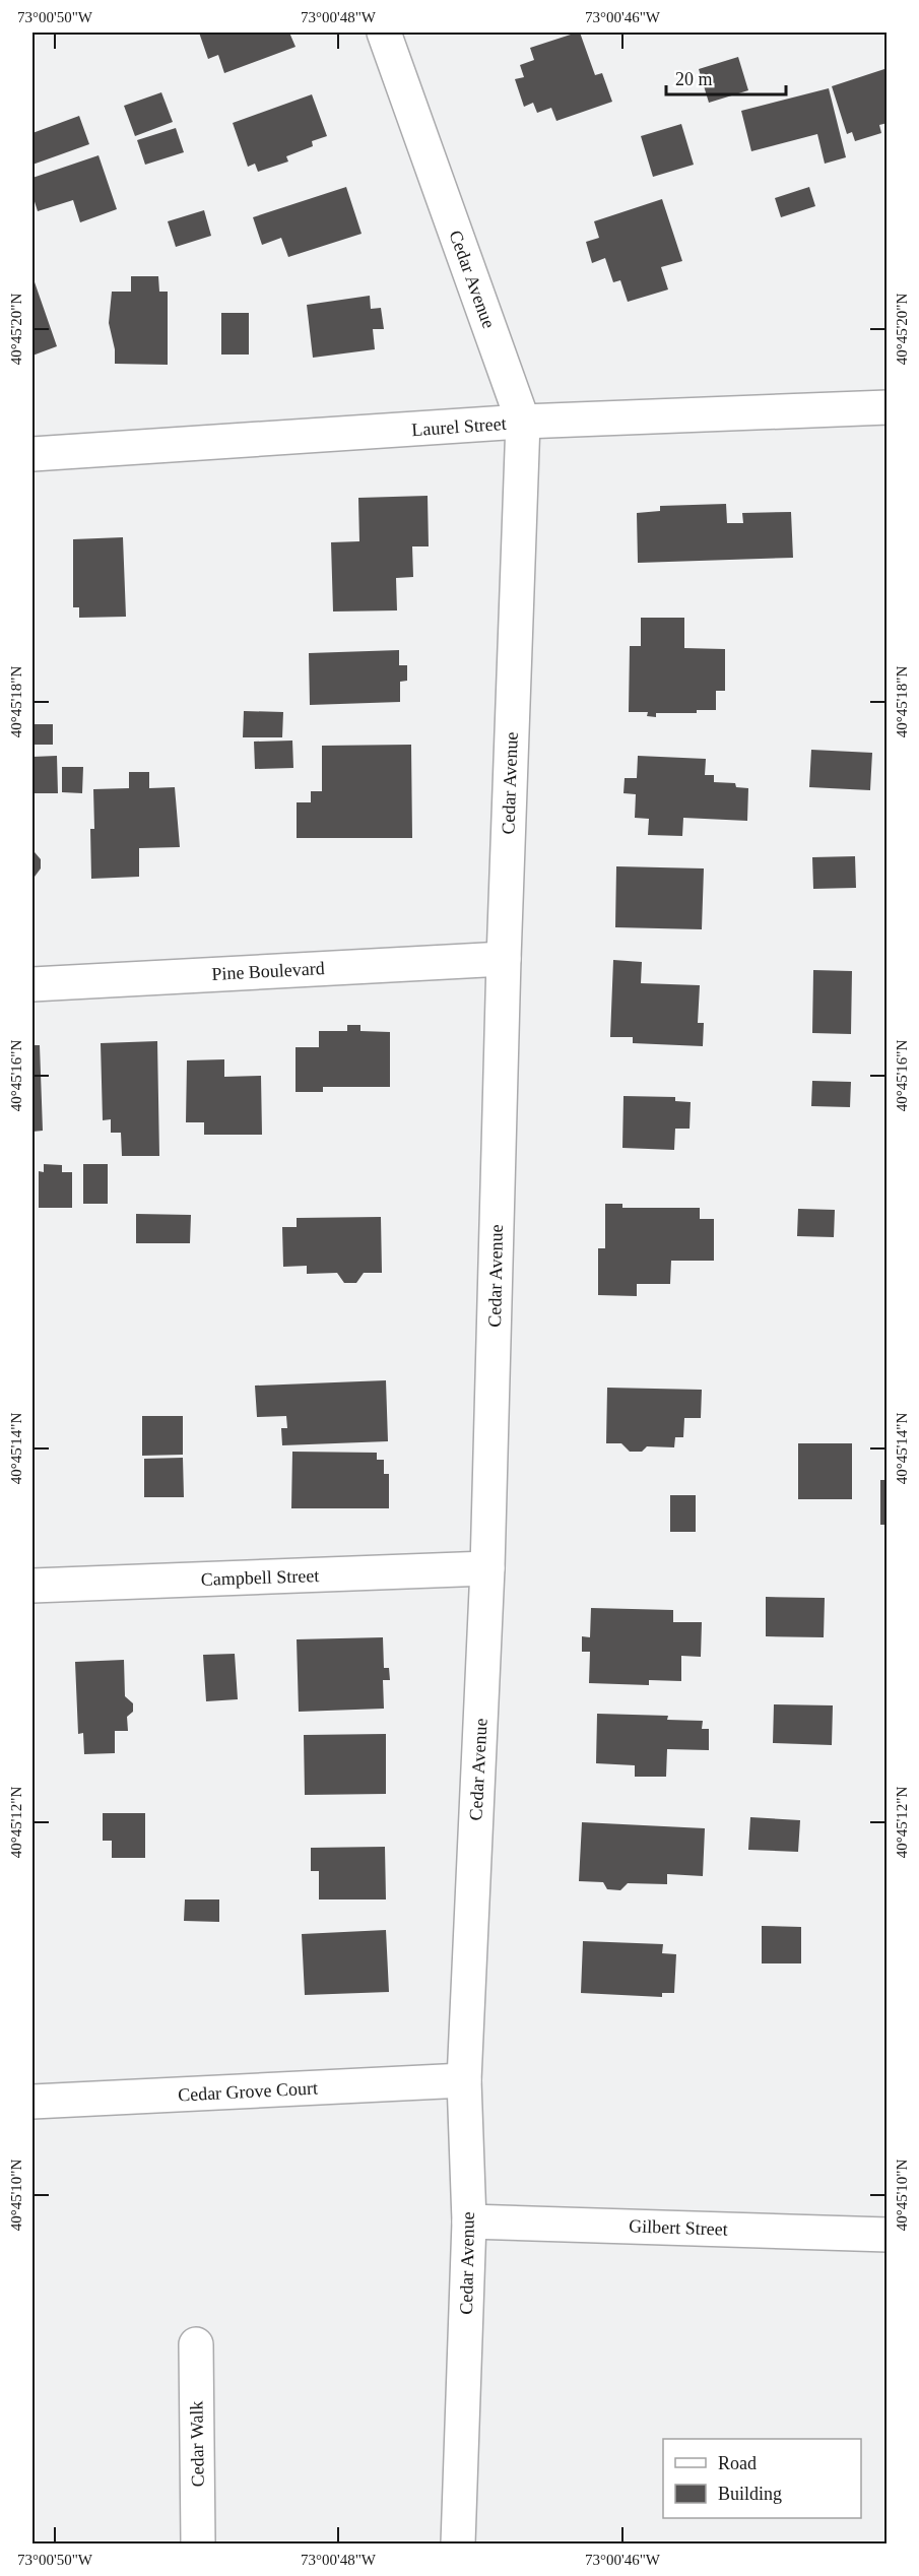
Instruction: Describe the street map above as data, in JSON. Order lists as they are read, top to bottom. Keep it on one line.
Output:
{"streets":{"street":["Cedar Avenue","Laurel Street","Pine Boulevard","Campbell Street","Cedar Grove Court","Gilbert Street","Cedar Walk"]},"crossings":[["Cedar Avenue","Laurel Street"],["Cedar Avenue","Pine Boulevard"],["Cedar Avenue","Campbell Street"],["Cedar Avenue","Cedar Grove Court"],["Cedar Avenue","Gilbert Street"]],"legend":["Road","Building"],"scale_bar":"20 m","coordinates":["73°00'50\"W","73°00'48\"W","73°00'46\"W","40°45'20\"N","40°45'18\"N","40°45'16\"N","40°45'14\"N","40°45'12\"N","40°45'10\"N"]}
